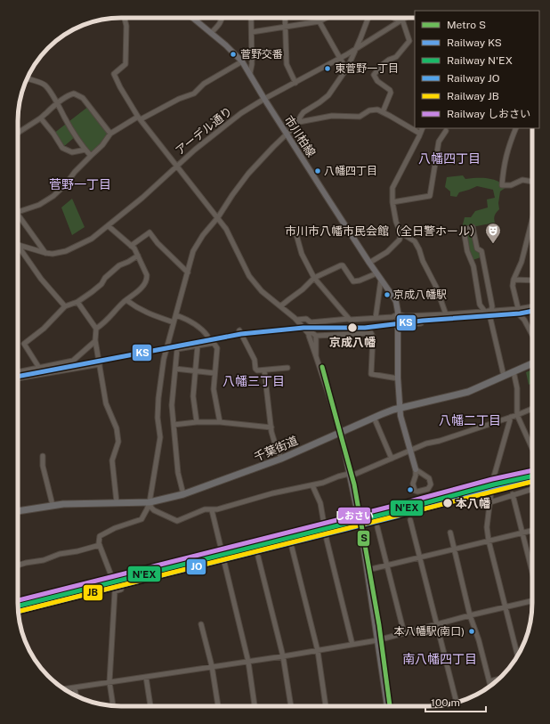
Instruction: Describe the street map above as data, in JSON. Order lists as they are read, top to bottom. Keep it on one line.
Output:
{"streets":{"highway":["千葉街道"],"main road":["市川柏線"],"street":["アーデル通り"]},"crossings":[["アーデル通り","市川柏線"],["市川柏線","千葉街道"]],"districts":["八幡四丁目","菅野一丁目","八幡三丁目","八幡二丁目","南八幡四丁目"],"places":{"other":["菅野交番","東菅野一丁目","八幡四丁目","京成八幡駅","京成八幡","本八幡","本八幡駅(南口)"],"theatre":["市川市八幡市民会館（全日警ホール）"]},"lines":["rail line KS","metro line S","rail line しおさい","rail line N'EX","rail line JO","rail line JB"],"legend":["Metro S","Railway KS","Railway N'EX","Railway JO","Railway JB","Railway しおさい"],"scale_bar":"100 m"}
